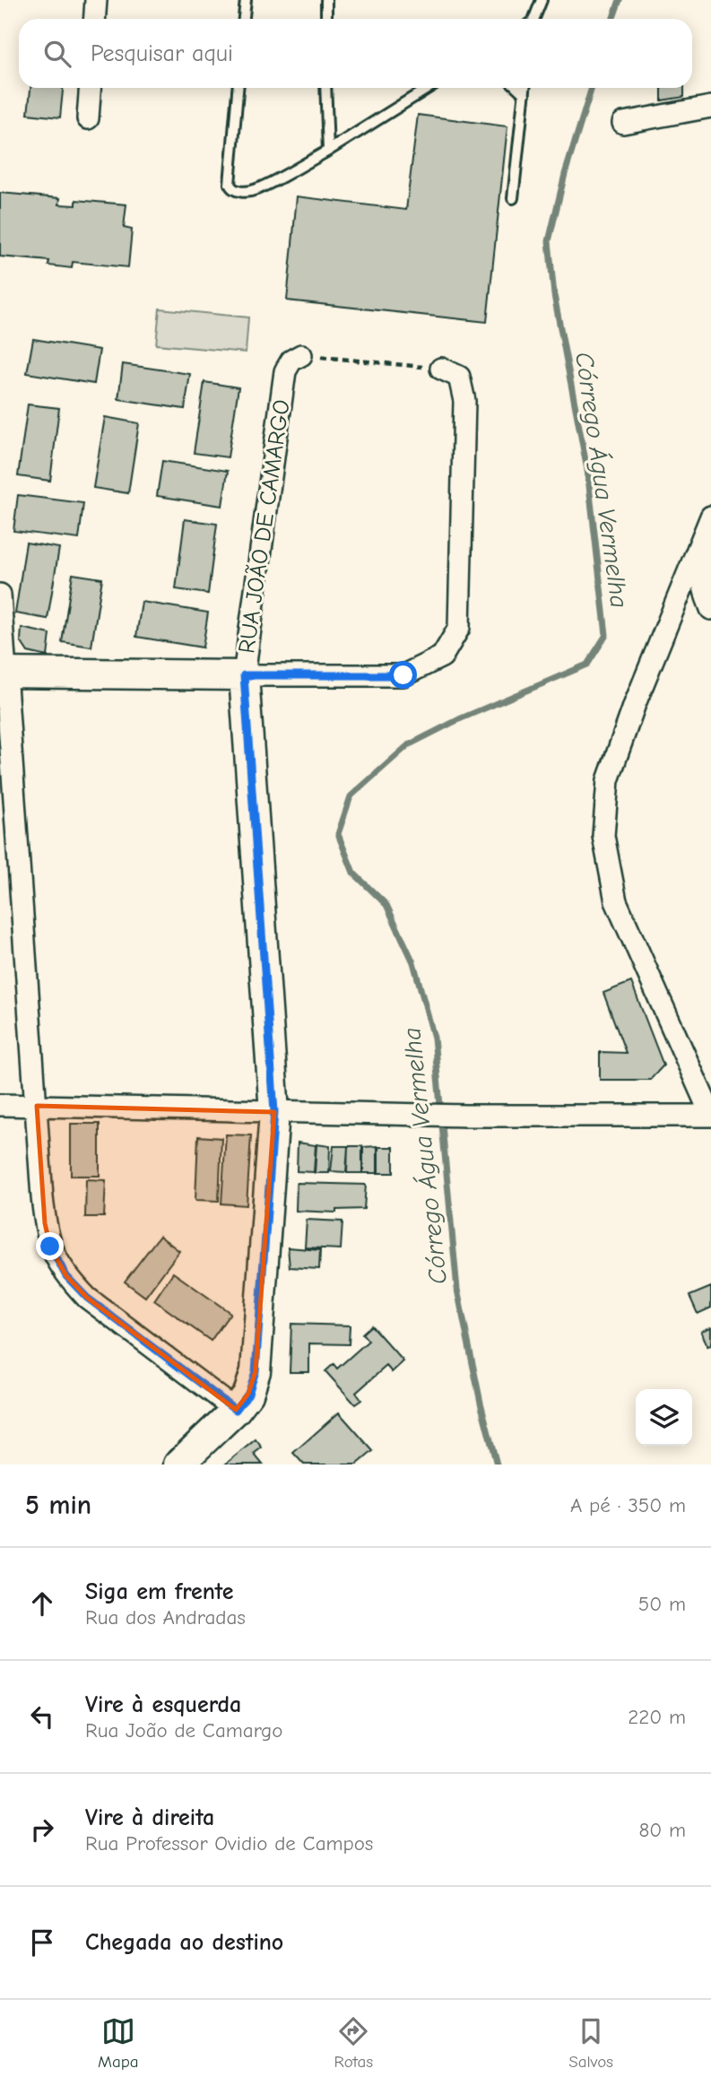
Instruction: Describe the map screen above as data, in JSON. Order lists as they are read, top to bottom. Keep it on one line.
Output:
{"streets":{"street":["RUA JOÃO DE CAMARGO"]},"water":["Córrego Água Vermelha"],"page":{"search":"Pesquisar aqui","heading":["5 min","A pé · 350 m"],"list":[["Siga em frente","Rua dos Andradas","50 m"],["Vire à esquerda","Rua João de Camargo","220 m"],["Vire à direita","Rua Professor Ovidio de Campos","80 m"],"Chegada ao destino"],"nav":["Mapa","Rotas","Salvos"]}}
